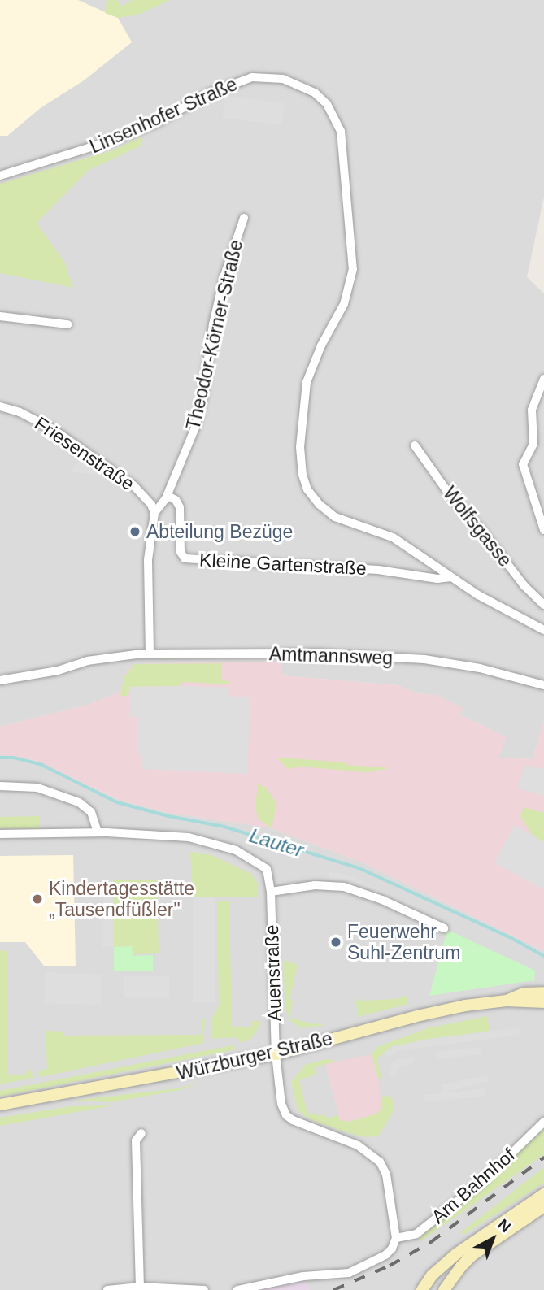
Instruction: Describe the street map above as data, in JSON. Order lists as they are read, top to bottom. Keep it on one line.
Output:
{"streets":{"main road":["Würzburger Straße"],"street":["Linsenhofer Straße","Theodor-Körner-Straße","Friesenstraße","Wolfsgasse","Kleine Gartenstraße","Amtmannsweg","Auenstraße","Am Bahnhof"]},"crossings":[["Linsenhofer Straße","Kleine Gartenstraße"],["Theodor-Körner-Straße","Friesenstraße"],["Theodor-Körner-Straße","Kleine Gartenstraße"],["Auenstraße","Würzburger Straße"]],"water":["Lauter"],"places":["Abteilung Bezüge","Kindertagesstätte „Tausendfüßler\"","Feuerwehr Suhl-Zentrum"],"north":"top right"}
